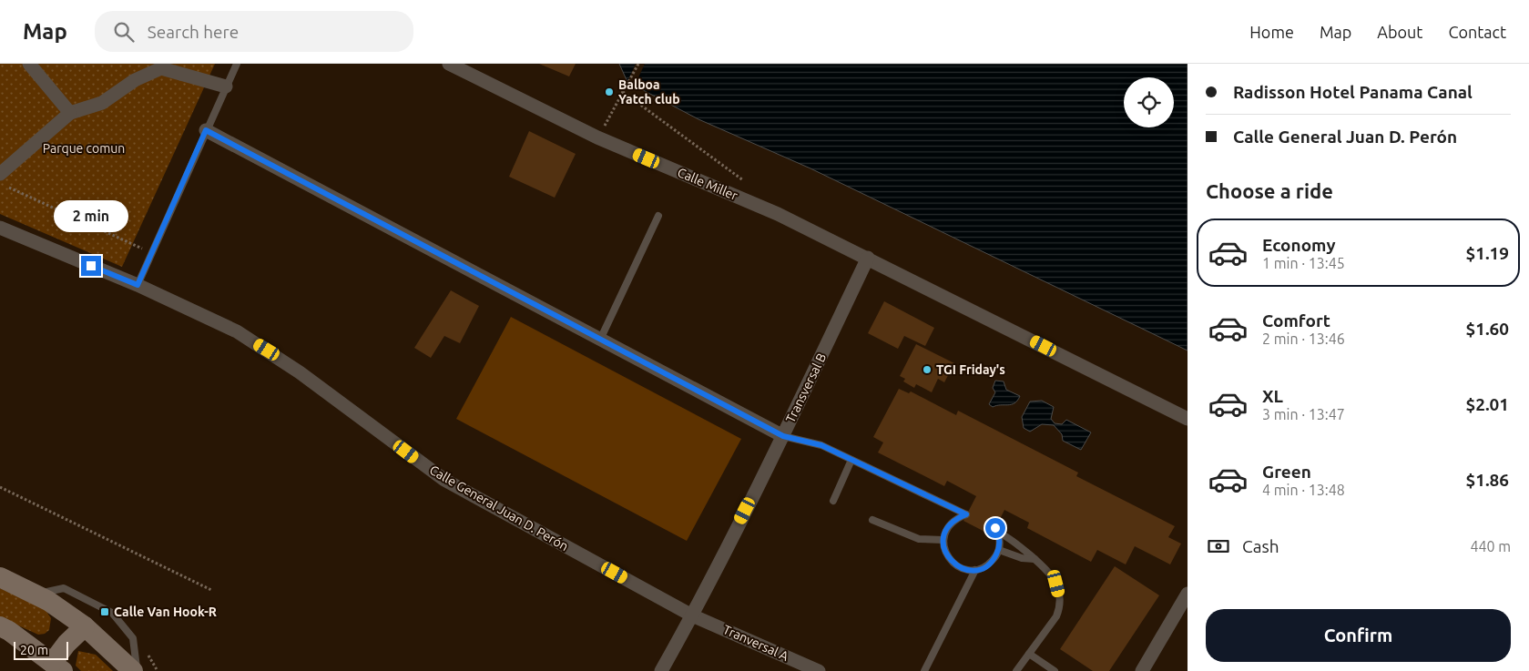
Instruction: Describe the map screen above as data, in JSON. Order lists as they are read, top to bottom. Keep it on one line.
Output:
{"streets":{"street":["Calle Miller","Transversal B","Calle General Juan D. Perón","Tranversal A"]},"crossings":[["Calle Miller","Transversal B"],["Transversal B","Calle General Juan D. Perón"],["Transversal B","Tranversal A"],["Calle General Juan D. Perón","Tranversal A"]],"parks":["Parque comun"],"places":{"other":["Balboa Yatch club","TGI Friday's"],"transit":["Calle Van Hook-R"]},"scale_bar":"20 m","page":{"header":"Map","search":"Search here","nav":["Home","Map","About","Contact"],"banner":["Radisson Hotel Panama Canal","Calle General Juan D. Perón"],"heading":"Choose a ride","bubble":"2 min","list":[{"name":"Economy","note":"1 min · 13:45","value":"$1.19"},{"name":"Comfort","note":"2 min · 13:46","value":"$1.60"},{"name":"XL","note":"3 min · 13:47","value":"$2.01"},{"name":"Green","note":"4 min · 13:48","value":"$1.86"}],"pay":["Cash","440 m"],"buttons":"Confirm","scale":"20 m"}}
